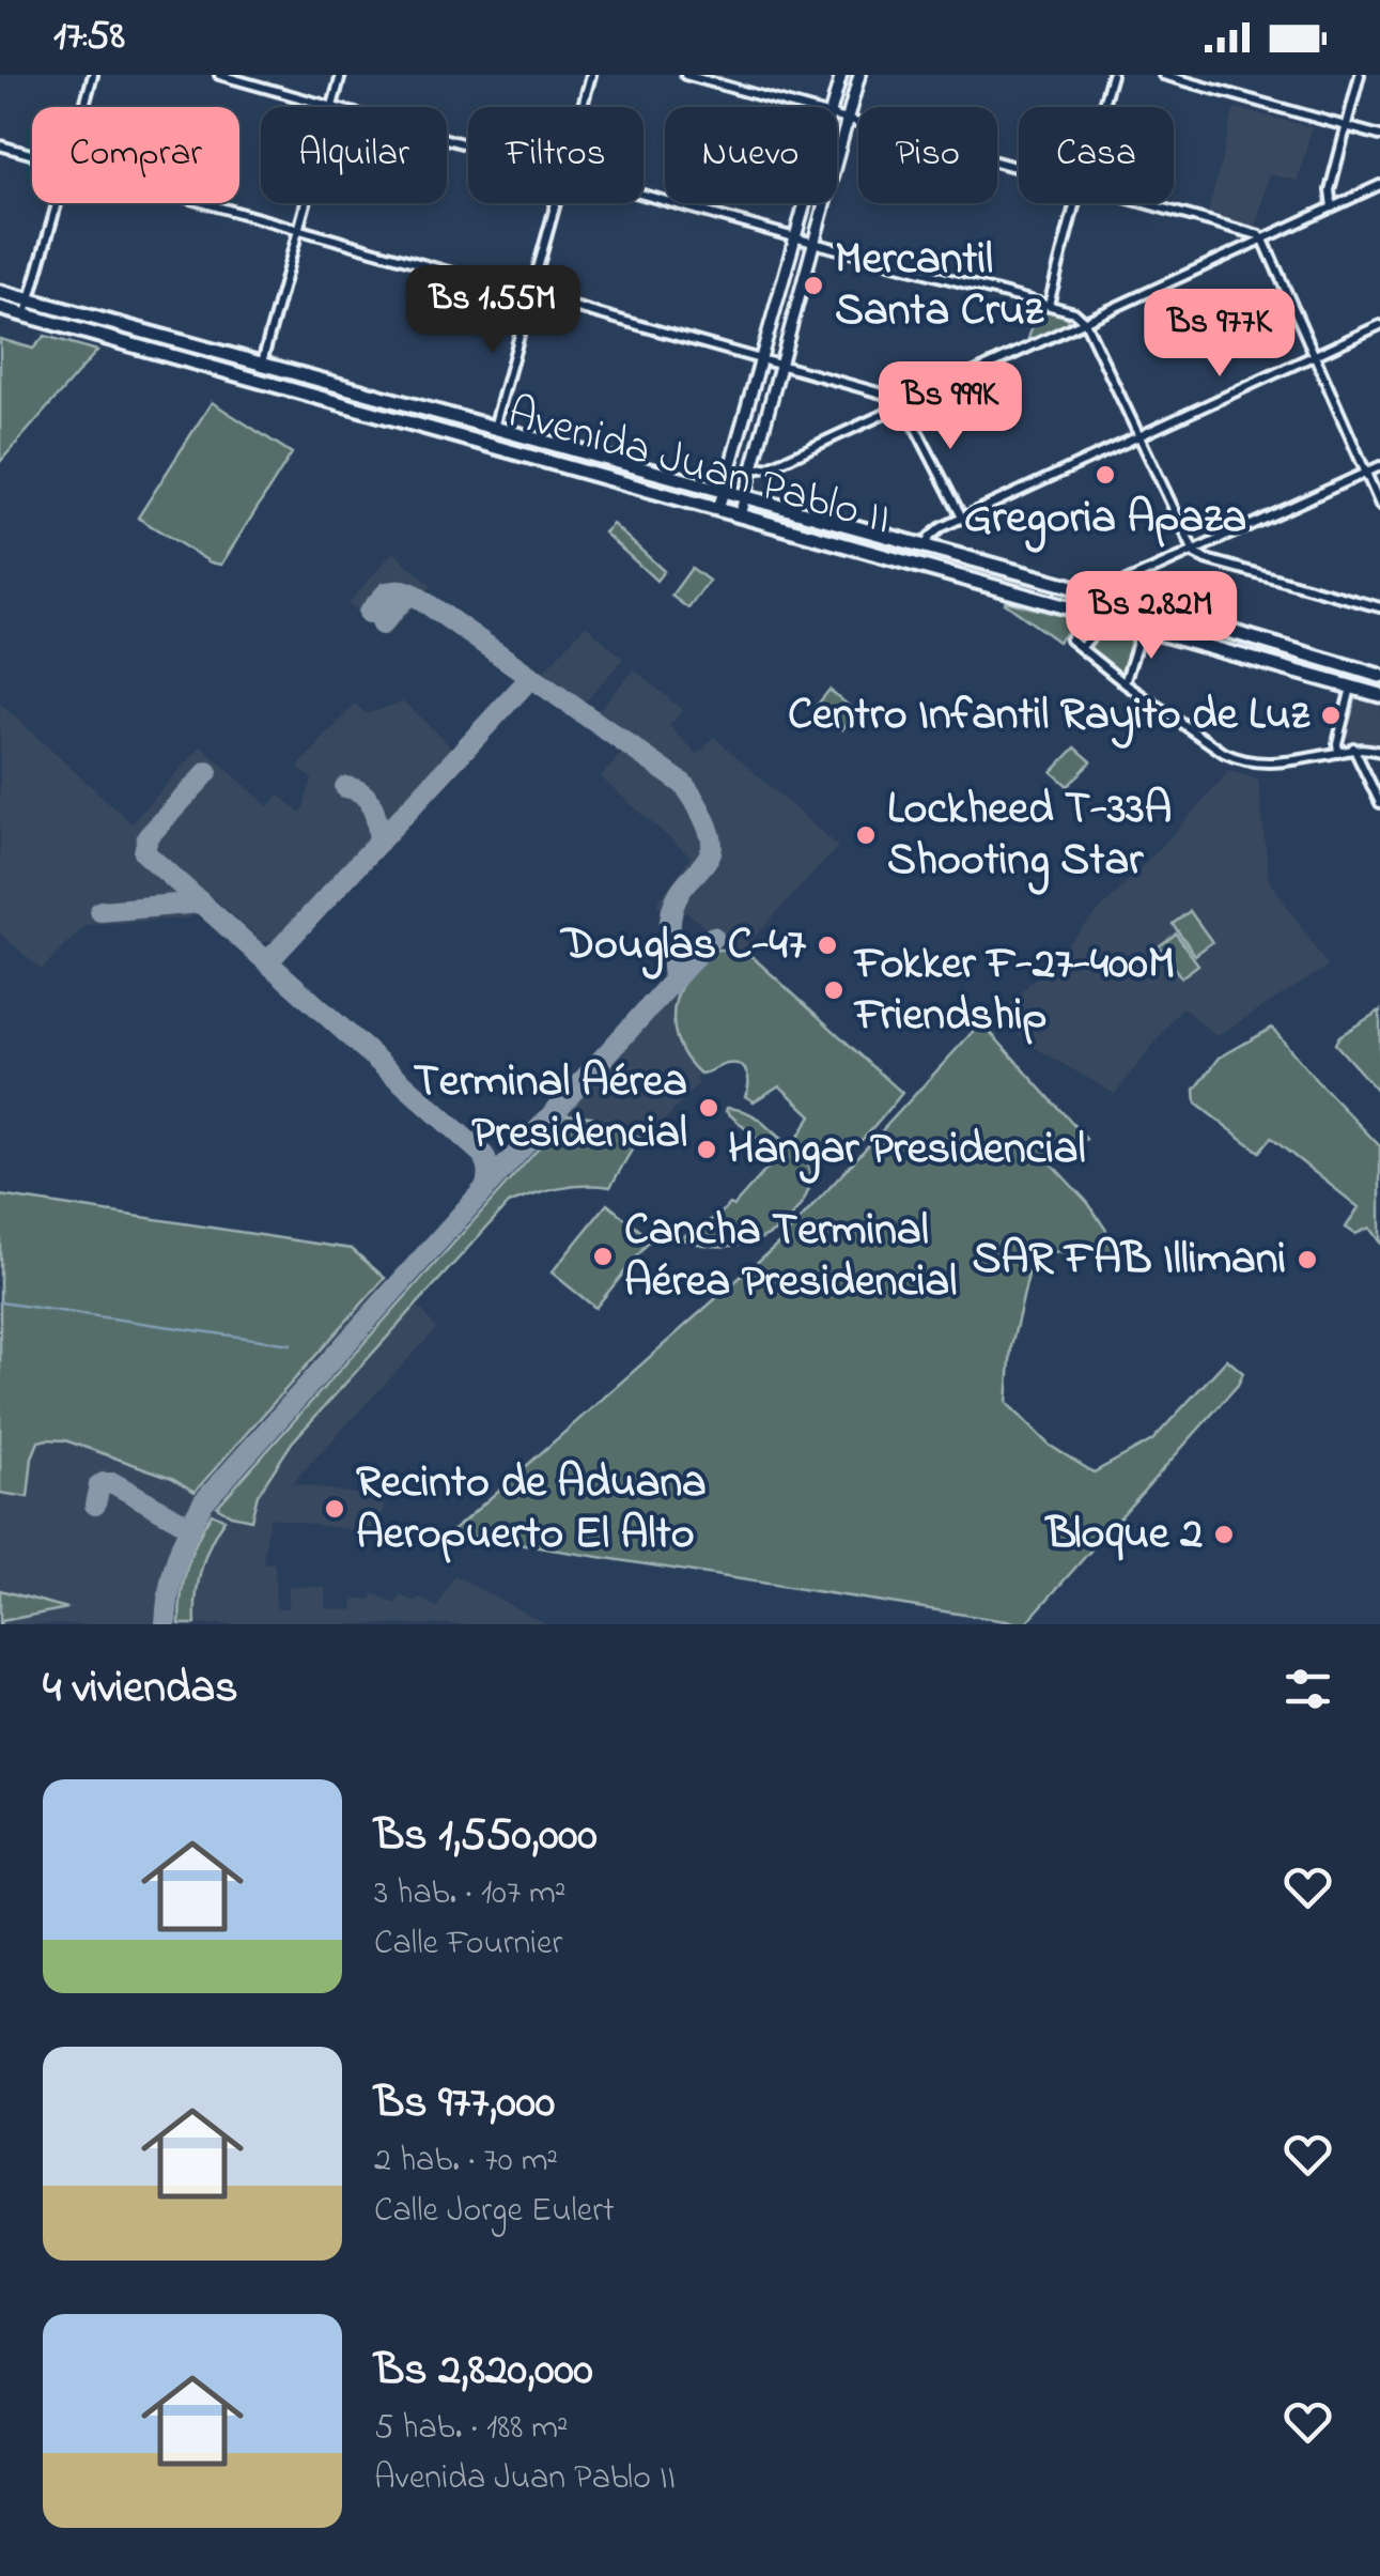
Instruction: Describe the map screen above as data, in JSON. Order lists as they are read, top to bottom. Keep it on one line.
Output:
{"streets":{"highway":["Avenida Juan Pablo II"]},"places":["Mercantil Santa Cruz","Gregoria Apaza","Centro Infantil Rayito de Luz","Lockheed T-33A Shooting Star","Douglas C-47","Fokker F-27-400M Friendship","Terminal Aérea Presidencial","Hangar Presidencial","Cancha Terminal Aérea Presidencial","SAR FAB Illimani","Recinto de Aduana Aeropuerto El Alto","Bloque 2"],"page":{"status":"17:58","chip":["Comprar","Alquilar","Filtros","Nuevo","Piso","Casa"],"price":["Bs 1.55M","Bs 977K","Bs 999K","Bs 2.82M"],"heading":"4 viviendas","list":[{"name":"Bs 1,550,000","note":"3 hab. · 107 m² · Calle Fournier"},{"name":"Bs 977,000","note":"2 hab. · 70 m² · Calle Jorge Eulert"},{"name":"Bs 2,820,000","note":"5 hab. · 188 m² · Avenida Juan Pablo II"}]}}
